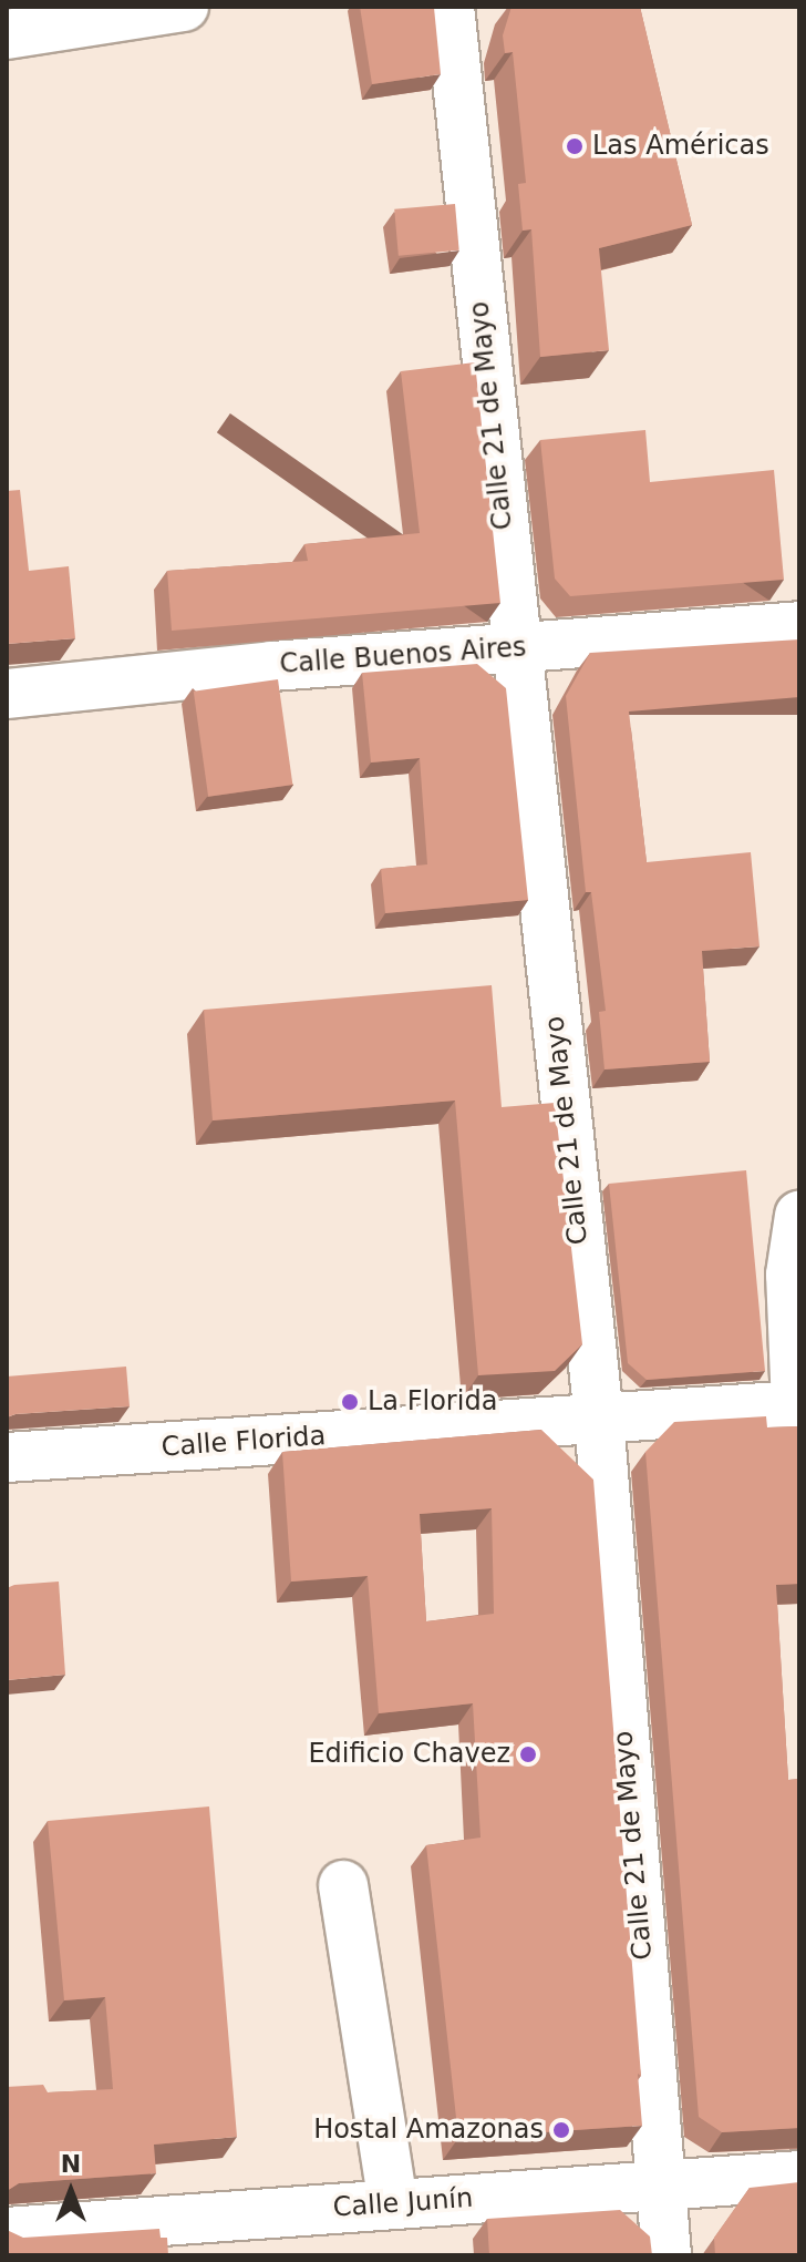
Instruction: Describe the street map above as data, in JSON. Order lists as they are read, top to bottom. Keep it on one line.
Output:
{"streets":{"street":["Calle 21 de Mayo","Calle Buenos Aires","Calle Florida","Calle Junín"]},"crossings":[["Calle 21 de Mayo","Calle Buenos Aires"],["Calle 21 de Mayo","Calle Florida"],["Calle 21 de Mayo","Calle Junín"]],"places":["Las Américas","La Florida","Edificio Chavez","Hostal Amazonas"],"north":"top"}
